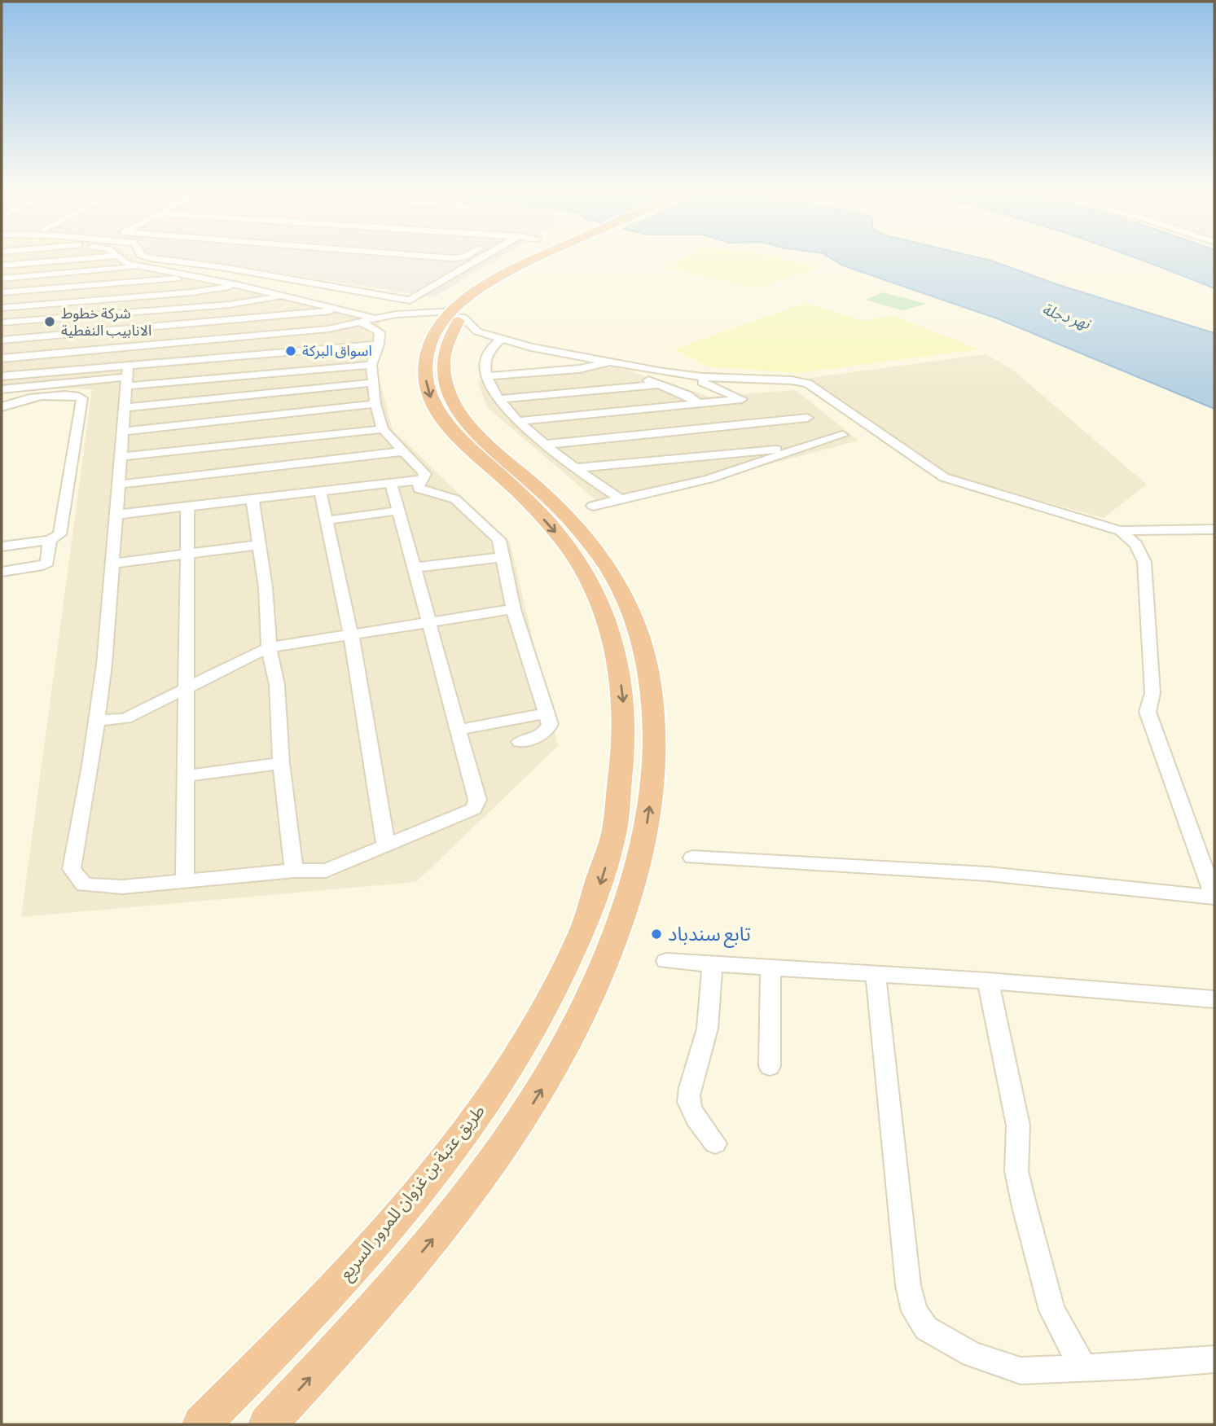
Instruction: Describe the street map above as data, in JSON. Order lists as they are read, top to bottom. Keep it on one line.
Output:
{"streets":{"highway":["طريق عتبة بن غزوان للمرور السريع"]},"water":["نهر دجلة"],"places":["شركة خطوط الانابيب النفطية","اسواق البركة","تابع سندباد"]}
